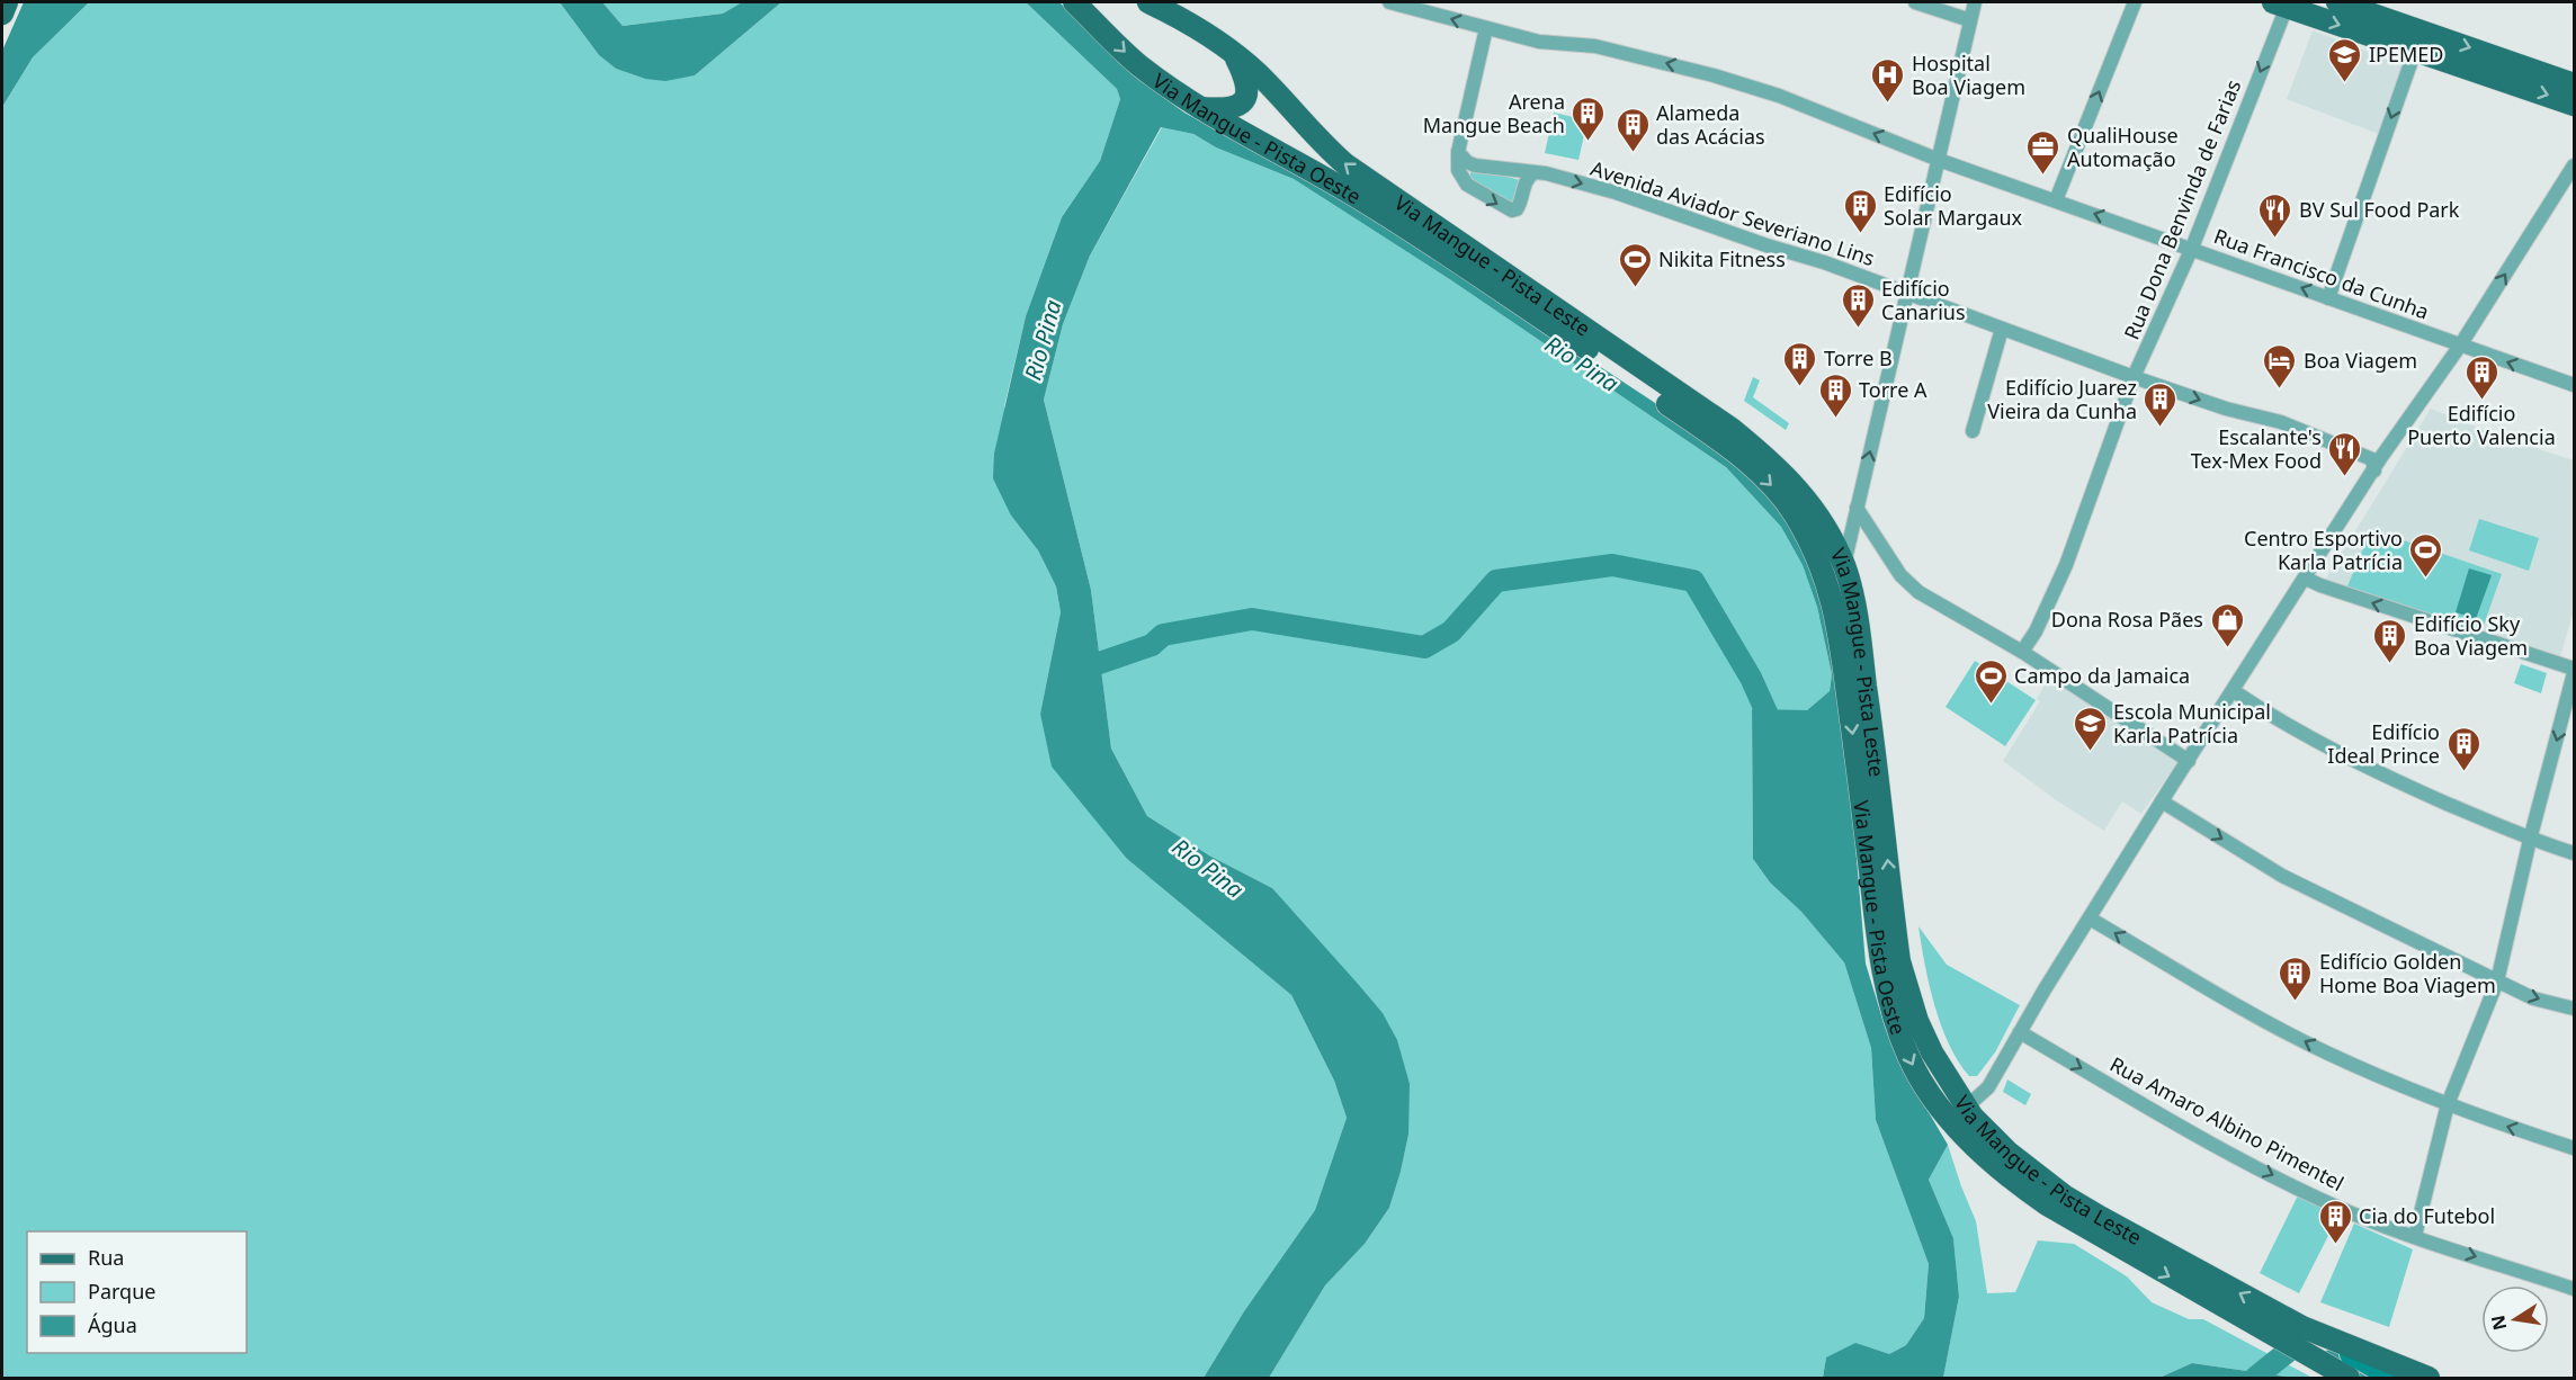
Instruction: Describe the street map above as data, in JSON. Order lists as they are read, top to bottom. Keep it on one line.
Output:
{"streets":{"main road":["Via Mangue - Pista Oeste","Via Mangue - Pista Leste"],"street":["Rua Dona Benvinda de Farias","Avenida Aviador Severiano Lins","Rua Francisco da Cunha","Rua Amaro Albino Pimentel"]},"crossings":[["Rua Dona Benvinda de Farias","Avenida Aviador Severiano Lins"],["Rua Dona Benvinda de Farias","Rua Francisco da Cunha"]],"one_way":["Via Mangue - Pista Oeste","Rua Dona Benvinda de Farias","Avenida Aviador Severiano Lins","Via Mangue - Pista Leste","Rua Francisco da Cunha","Rua Amaro Albino Pimentel"],"water":["Rio Pina"],"places":{"school or university":["IPEMED","Escola Municipal Karla Patrícia"],"hospital":["Hospital Boa Viagem"],"building":["Arena Mangue Beach","Alameda das Acácias","Edifício Solar Margaux","Edifício Canarius","Torre B","Edifício Puerto Valencia","Torre A","Edifício Juarez Vieira da Cunha","Edifício Sky Boa Viagem","Edifício Ideal Prince","Edifício Golden Home Boa Viagem","Cia do Futebol"],"office":["QualiHouse Automação"],"restaurant":["BV Sul Food Park","Escalante's Tex-Mex Food"],"sports":["Nikita Fitness","Centro Esportivo Karla Patrícia","Campo da Jamaica"],"hotel":["Boa Viagem"],"shop":["Dona Rosa Pães"]},"legend":["Rua","Parque","Água"],"north":"left"}
